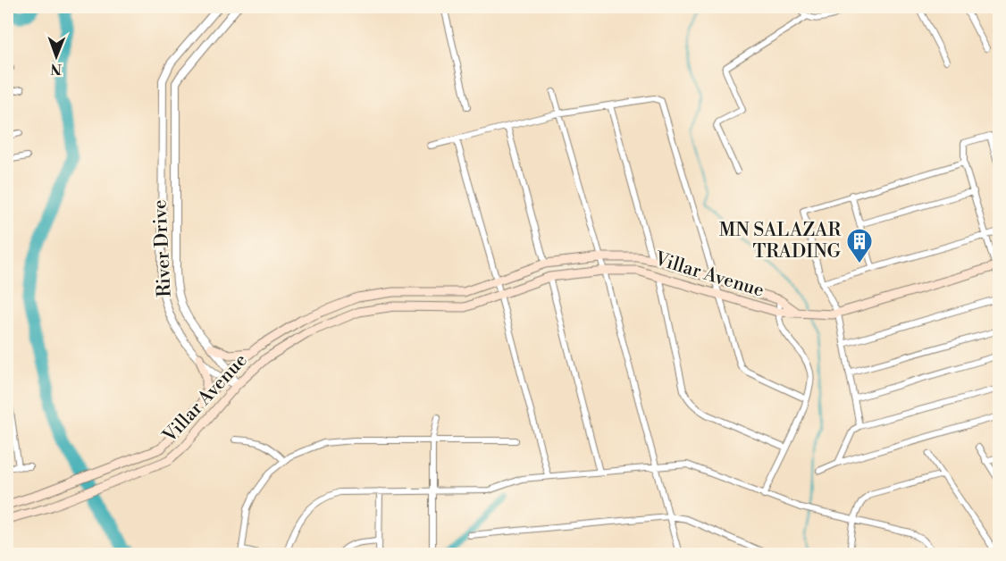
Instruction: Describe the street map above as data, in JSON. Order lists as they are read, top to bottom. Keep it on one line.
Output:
{"streets":{"main road":["Villar Avenue"],"street":["River Drive"]},"crossings":[["River Drive","Villar Avenue"]],"places":{"building":["MN SALAZAR TRADING"]},"north":"bottom"}
